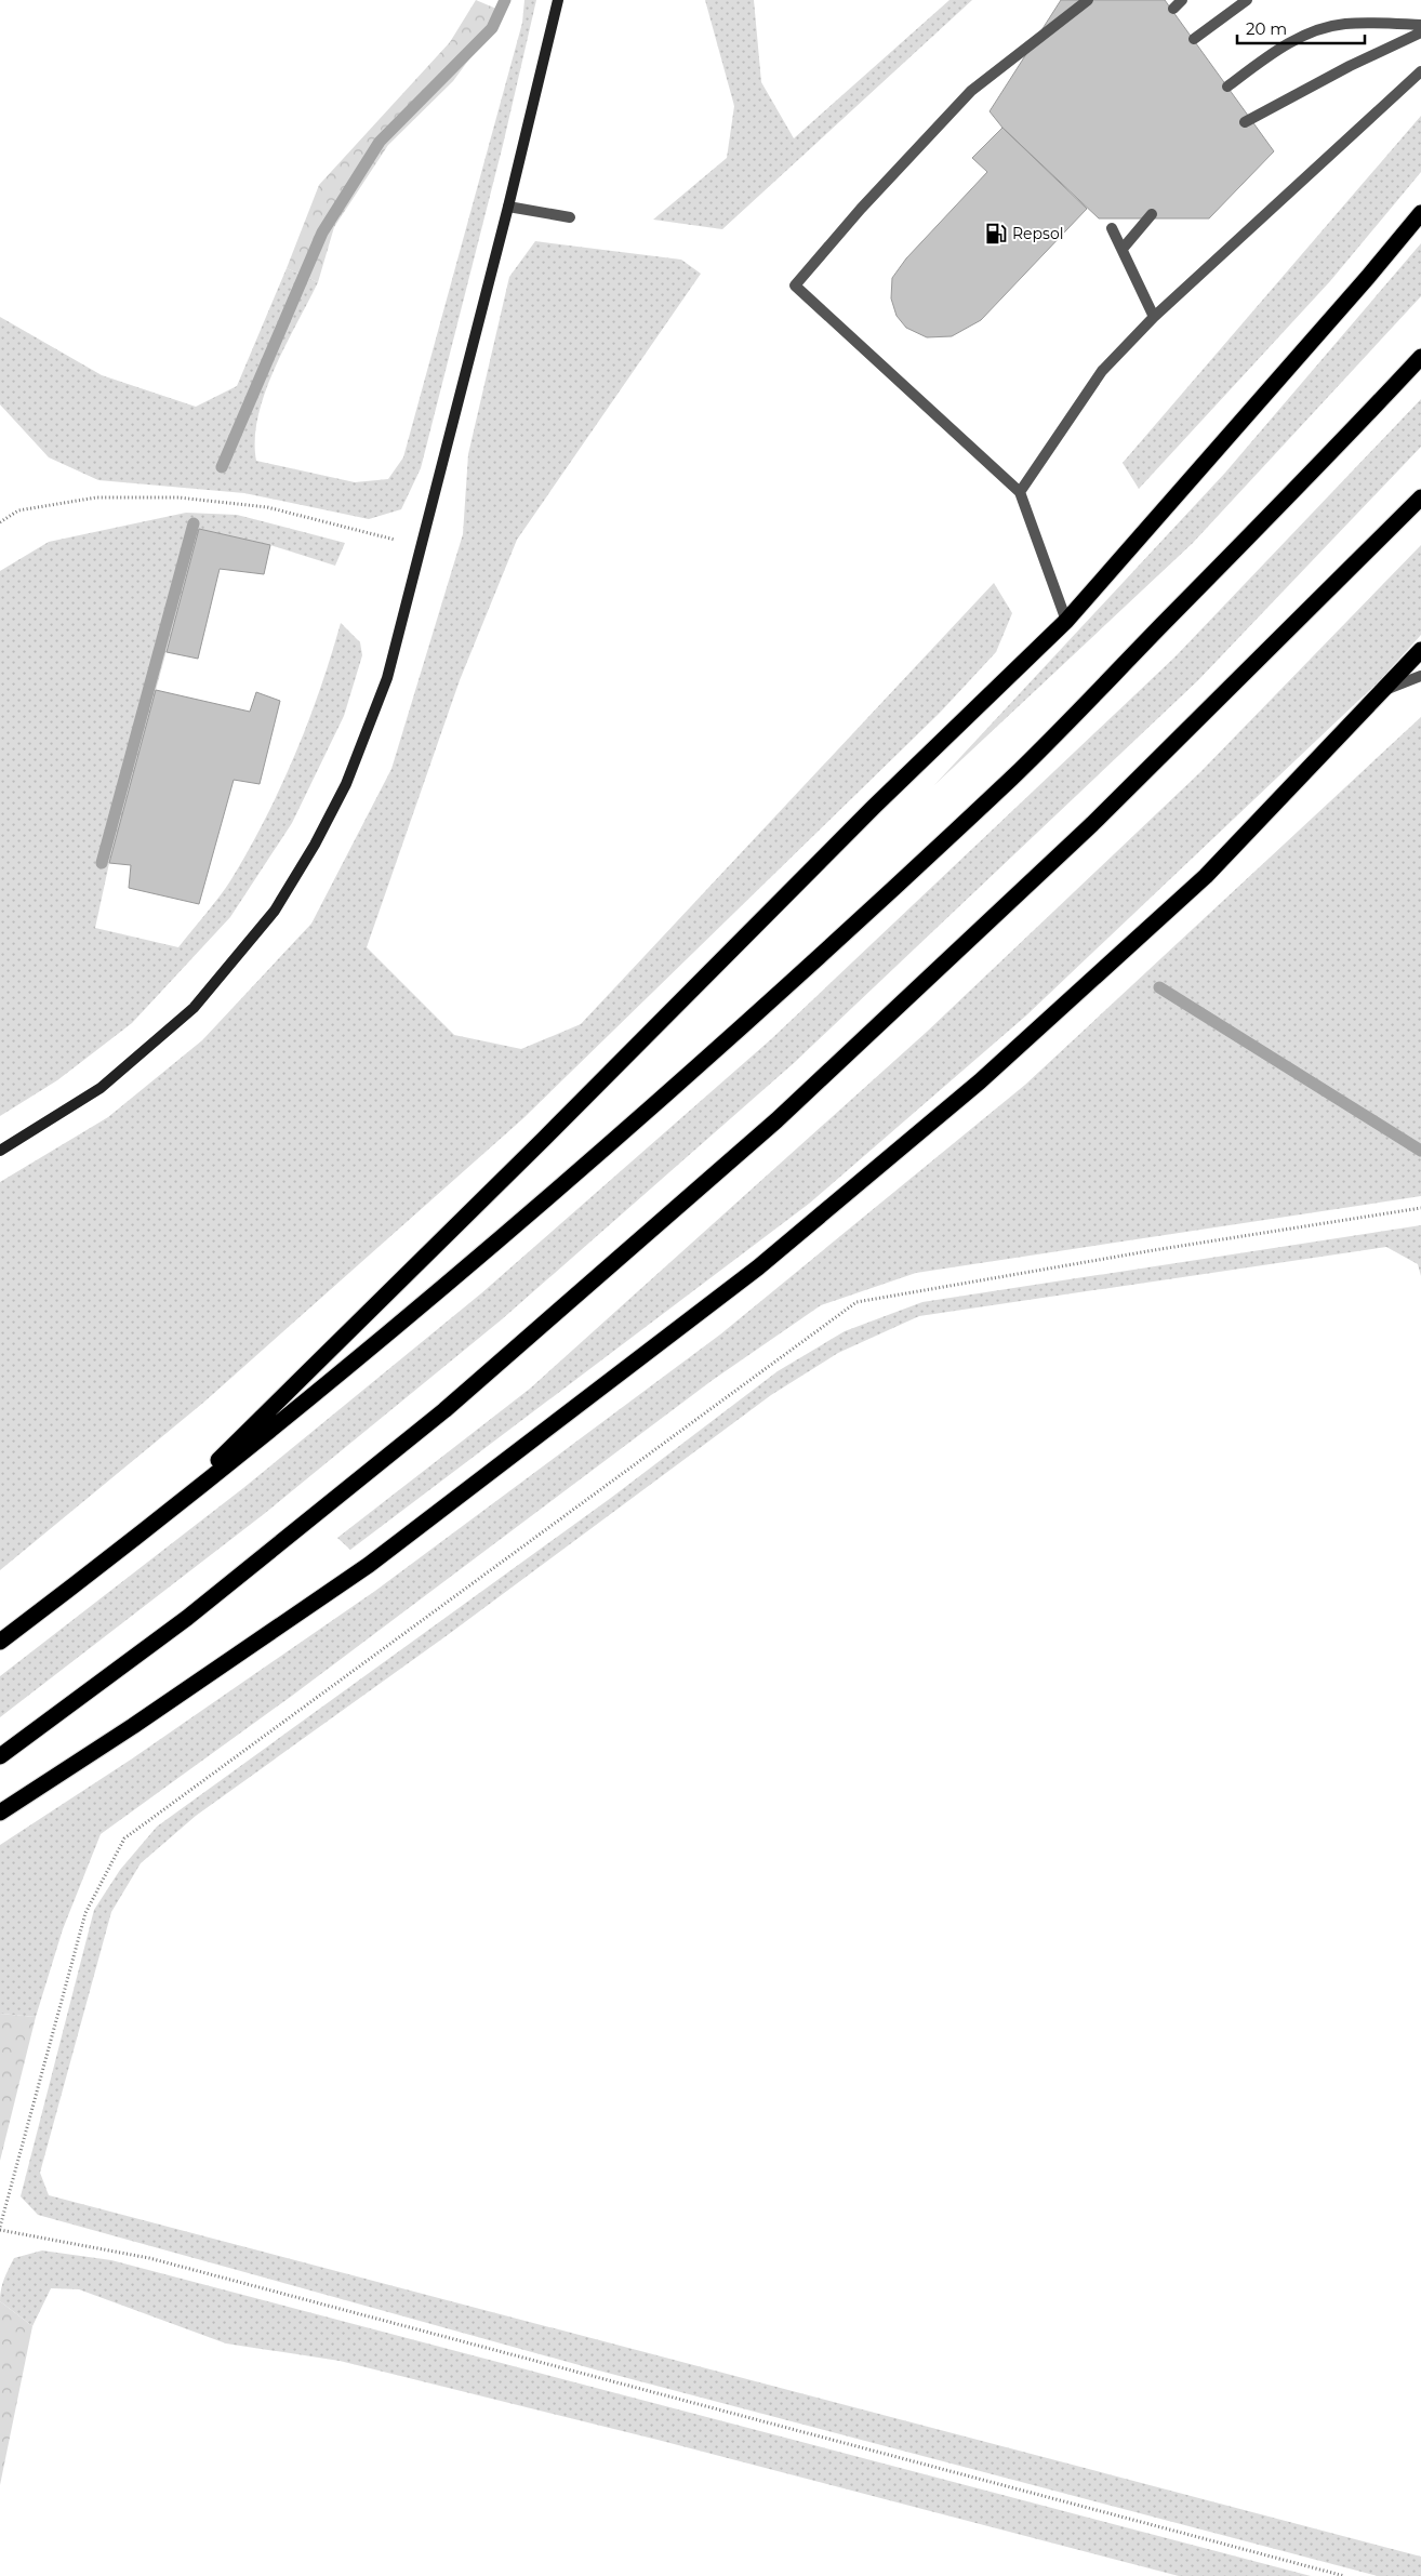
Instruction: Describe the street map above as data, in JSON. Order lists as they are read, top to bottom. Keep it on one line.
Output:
{"places":{"fuel station":["Repsol"]},"scale_bar":"20 m"}
